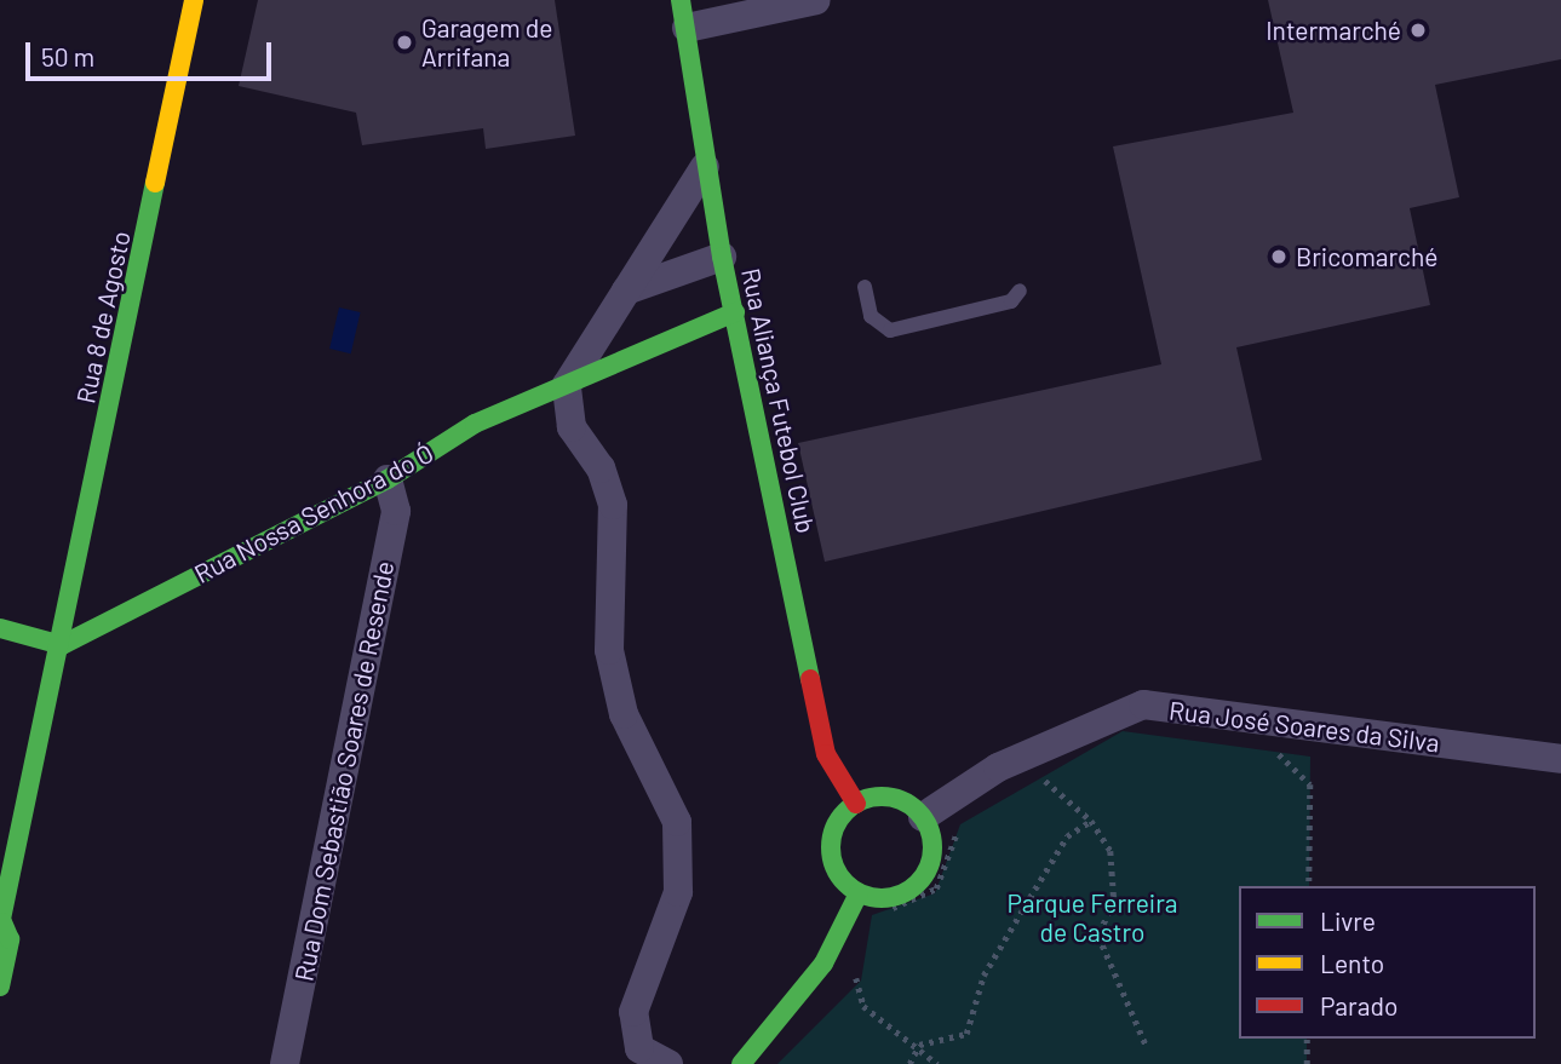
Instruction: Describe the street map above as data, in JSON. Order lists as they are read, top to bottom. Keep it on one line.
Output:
{"streets":{"street":["Rua 8 de Agosto","Rua Aliança Futebol Club","Rua Nossa Senhora do Ó","Rua José Soares da Silva","Rua Dom Sebastião Soares de Resende"]},"crossings":[["Rua 8 de Agosto","Rua Nossa Senhora do Ó"],["Rua Aliança Futebol Club","Rua Nossa Senhora do Ó"],["Rua Aliança Futebol Club","Rua José Soares da Silva"],["Rua Nossa Senhora do Ó","Rua Dom Sebastião Soares de Resende"]],"parks":["Parque Ferreira de Castro"],"places":["Intermarché","Garagem de Arrifana","Bricomarché"],"legend":["Livre","Lento","Parado"],"scale_bar":"50 m"}
